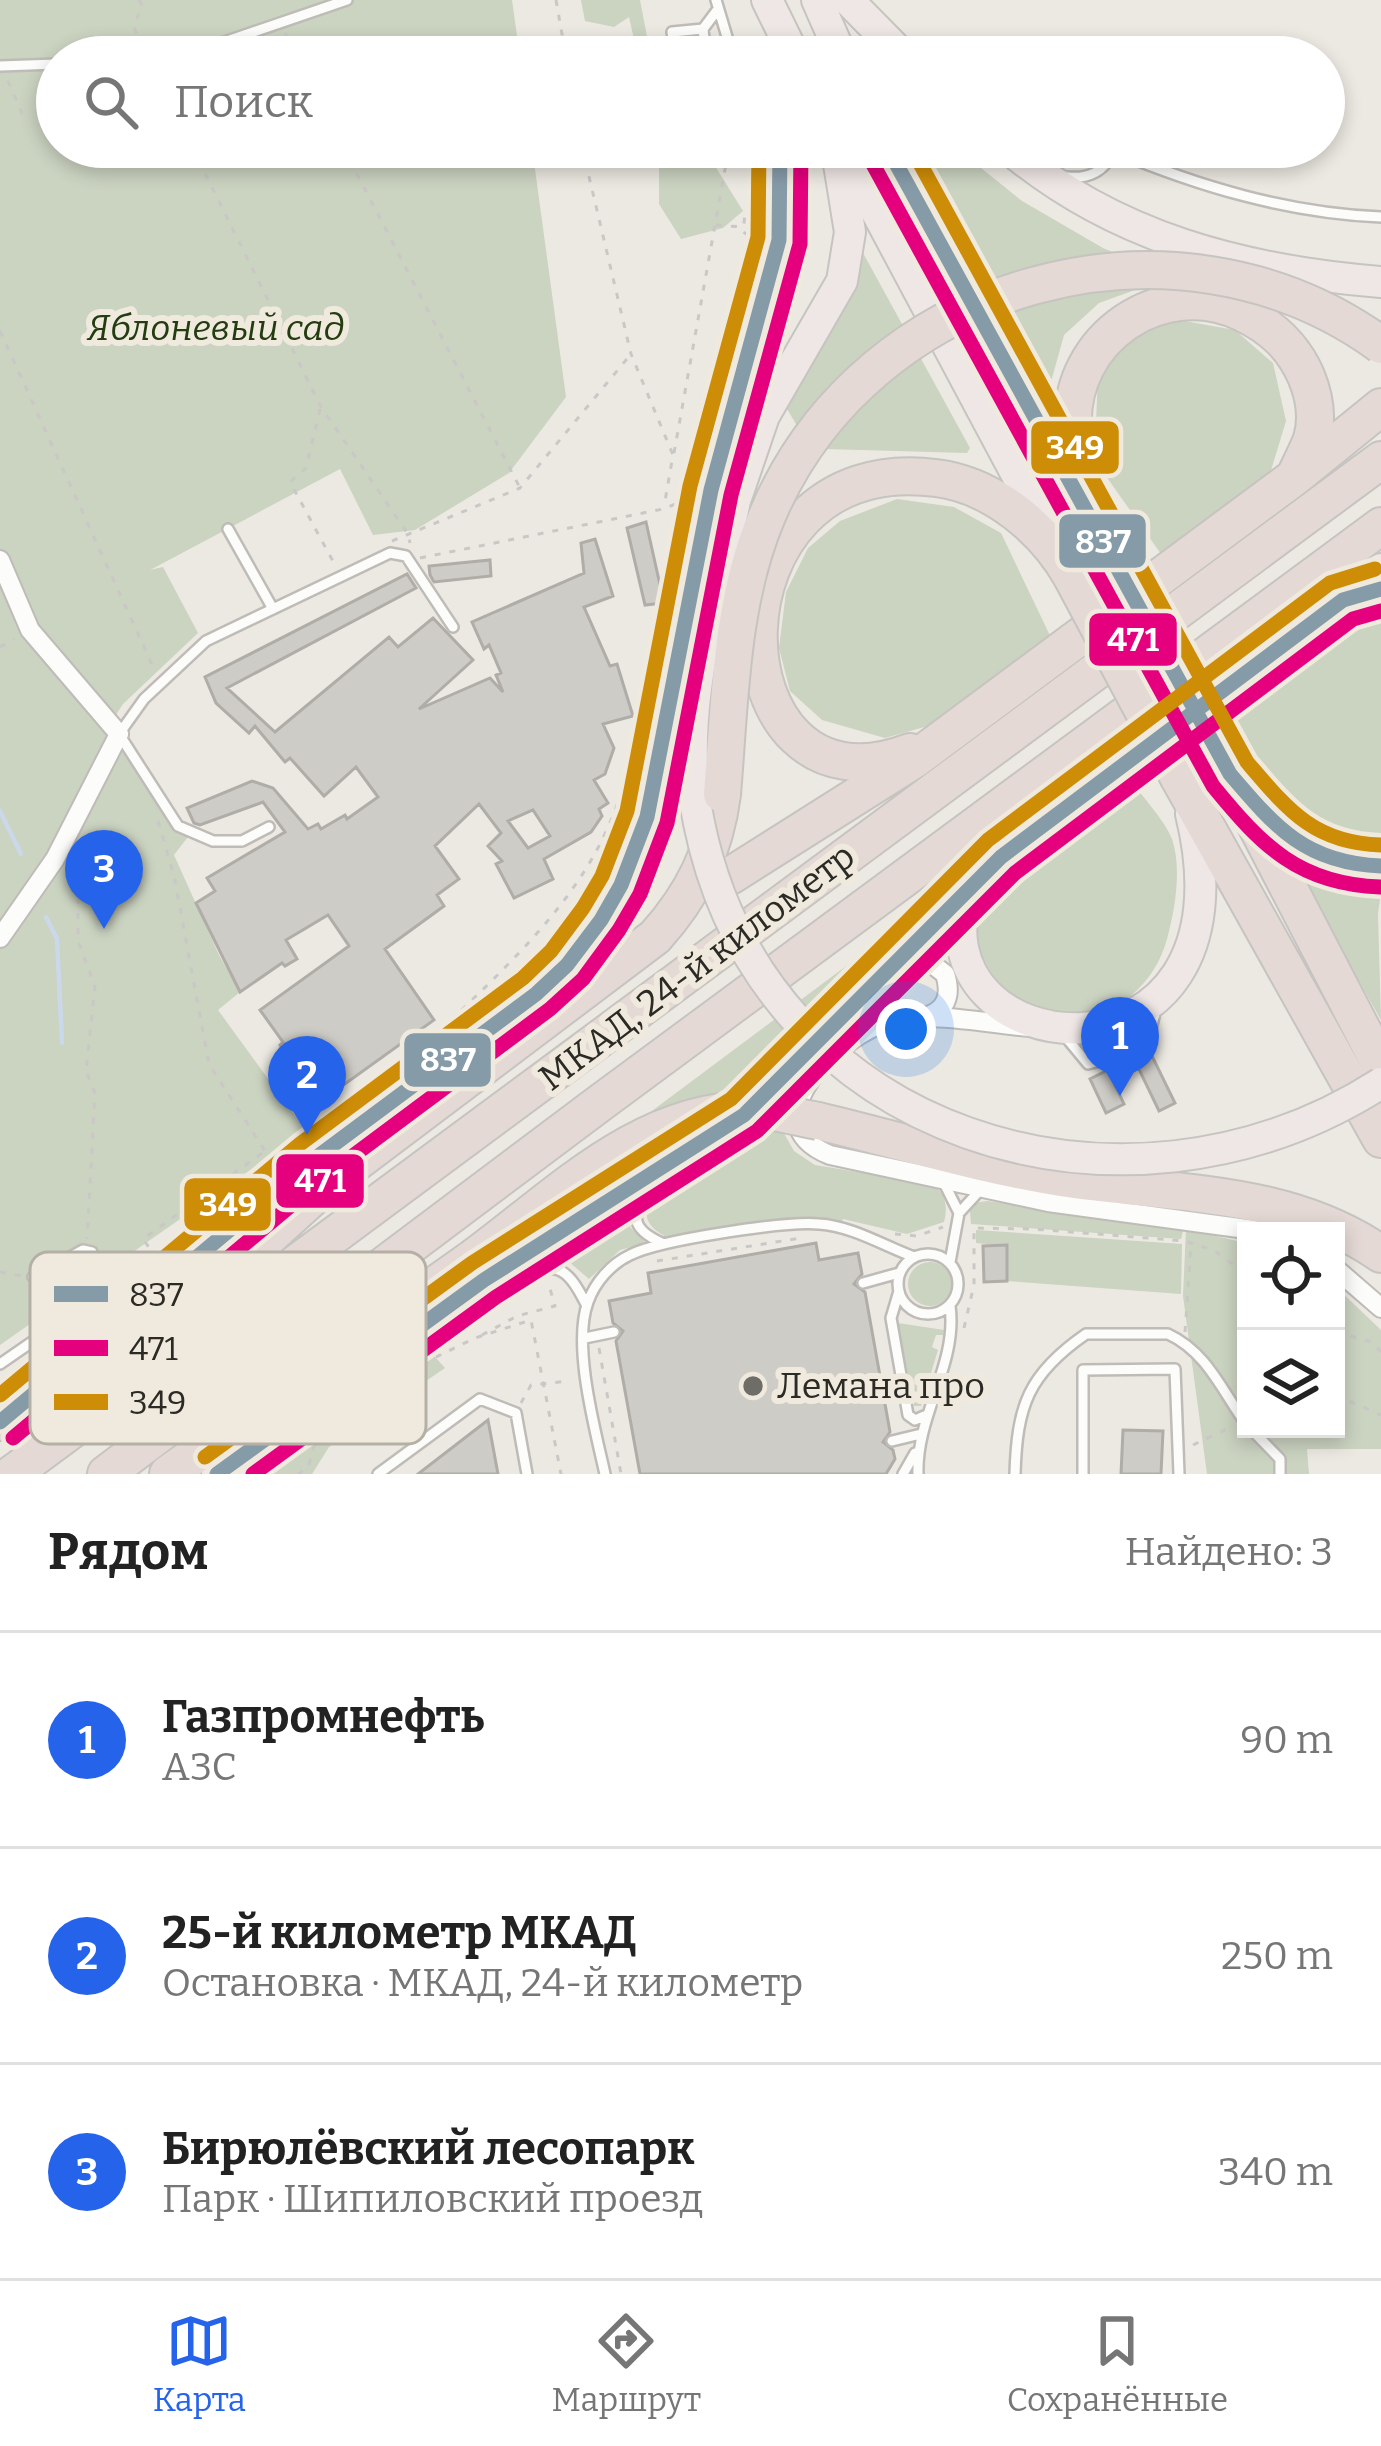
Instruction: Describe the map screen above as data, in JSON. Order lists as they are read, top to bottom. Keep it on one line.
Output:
{"streets":{"highway":["МКАД, 24-й километр"]},"parks":["Яблоневый сад"],"places":["Лемана про"],"lines":["transit line 837","transit line 471","transit line 349"],"legend":["837","471","349"],"page":{"search":"Поиск","pins":["3","1","2"],"heading":["Рядом","Найдено: 3"],"list":[{"mark":"1","name":"Газпромнефть","note":"АЗС","value":"90 m"},{"mark":"2","name":"25-й километр МКАД","note":"Остановка · МКАД, 24-й километр","value":"250 m"},{"mark":"3","name":"Бирюлёвский лесопарк","note":"Парк · Шипиловский проезд","value":"340 m"}],"nav":["Карта","Маршрут","Сохранённые"]}}
